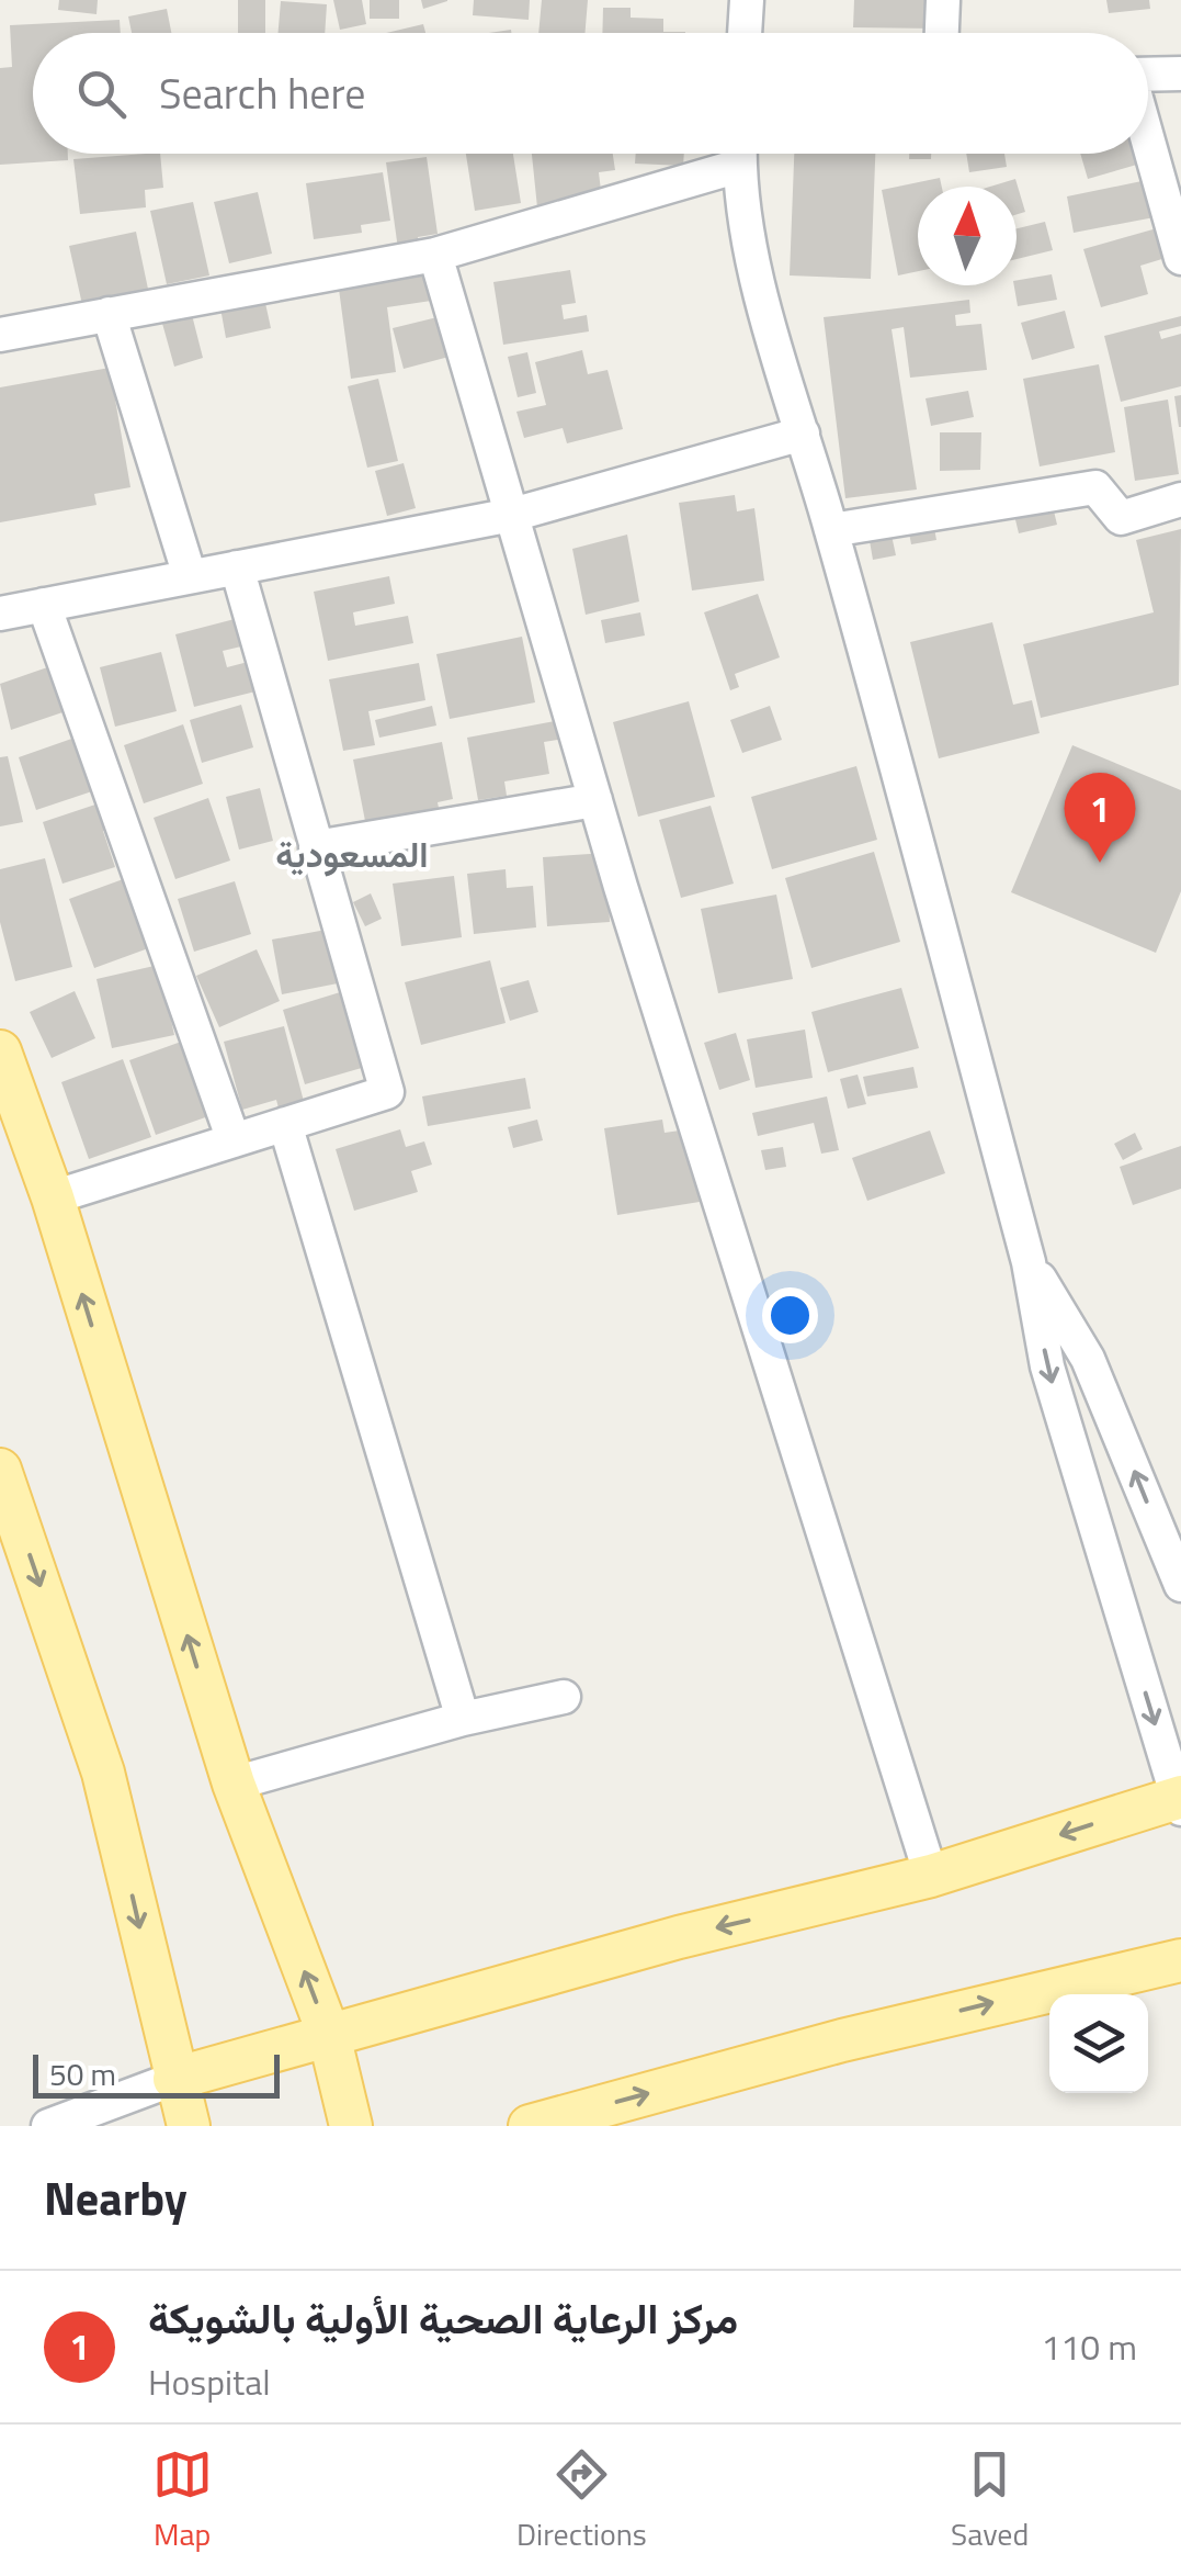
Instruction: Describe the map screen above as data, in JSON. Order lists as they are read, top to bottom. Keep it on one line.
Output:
{"districts":["المسعودية"],"scale_bar":"50 m","north":"top","page":{"search":"Search here","pins":"1","scale":"50 m","heading":"Nearby","list":[{"mark":"1","name":"مركز الرعاية الصحية الأولية بالشويكة","note":"Hospital","value":"110 m"}],"nav":["Map","Directions","Saved"]}}
